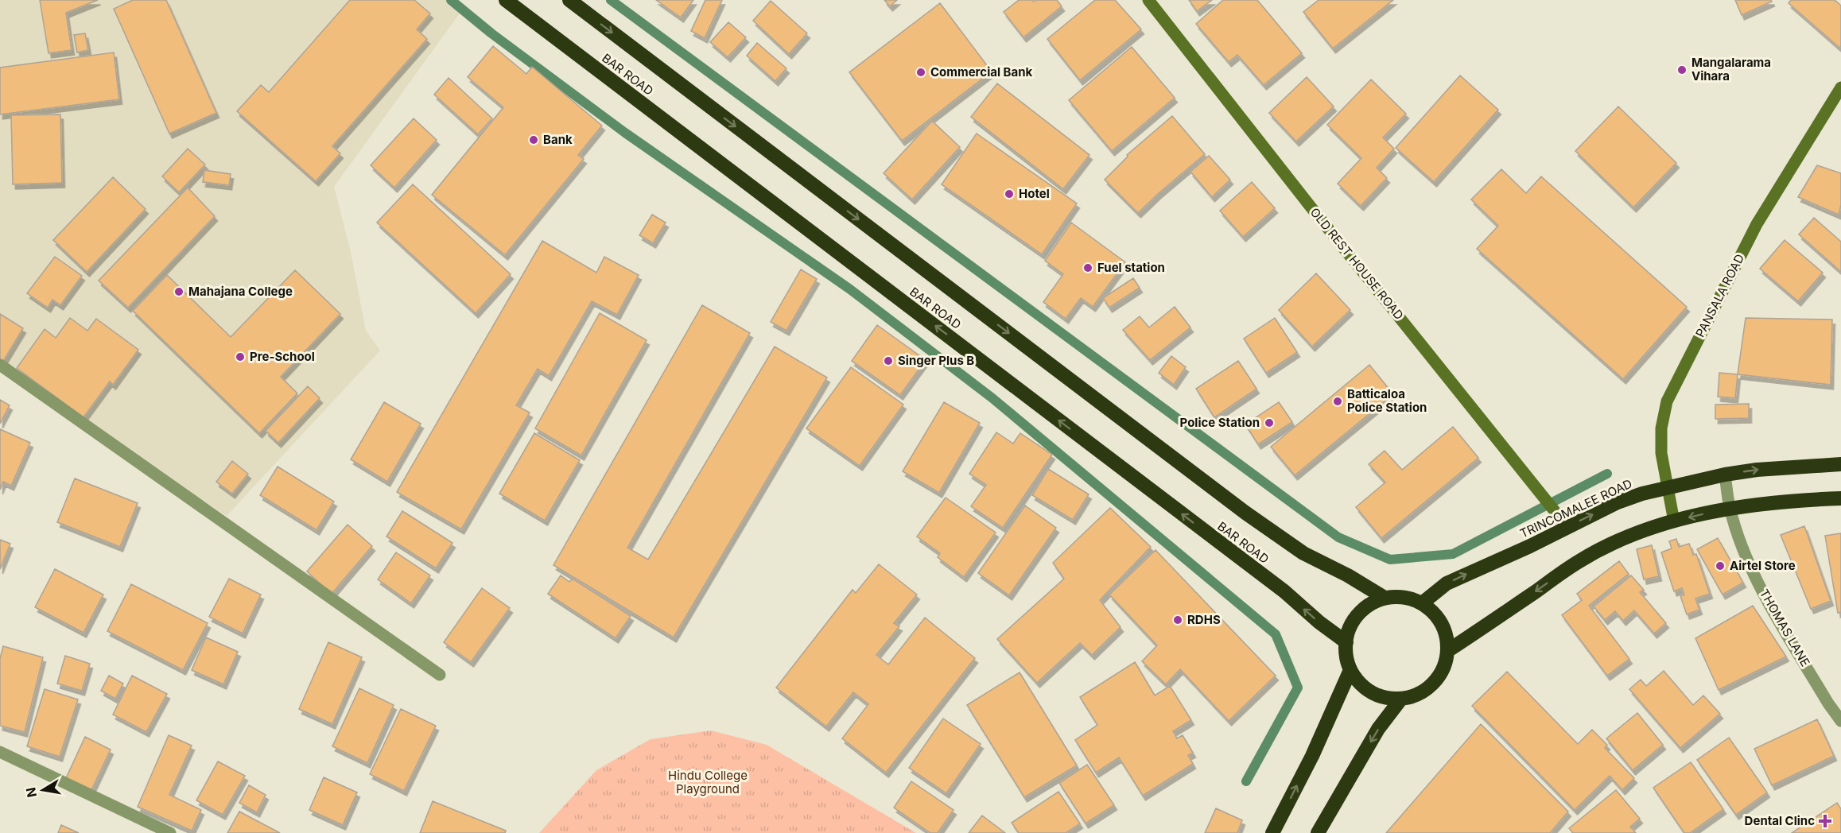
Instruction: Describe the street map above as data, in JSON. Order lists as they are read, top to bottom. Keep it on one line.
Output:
{"streets":{"highway":["BAR ROAD","TRINCOMALEE ROAD"],"street":["OLD REST HOUSE ROAD","PANSALA ROAD","THOMAS LANE"]},"crossings":[["BAR ROAD","TRINCOMALEE ROAD"],["OLD REST HOUSE ROAD","TRINCOMALEE ROAD"],["PANSALA ROAD","TRINCOMALEE ROAD"],["TRINCOMALEE ROAD","THOMAS LANE"]],"parks":["Hindu College Playground"],"places":{"other":["Mangalarama Vihara","Commercial Bank","Bank","Hotel","Fuel station","Mahajana College","Pre-School","Singer Plus B","Batticaloa Police Station","Police Station","Airtel Store","RDHS"],"health":["Dental Clinc"]},"north":"left"}
